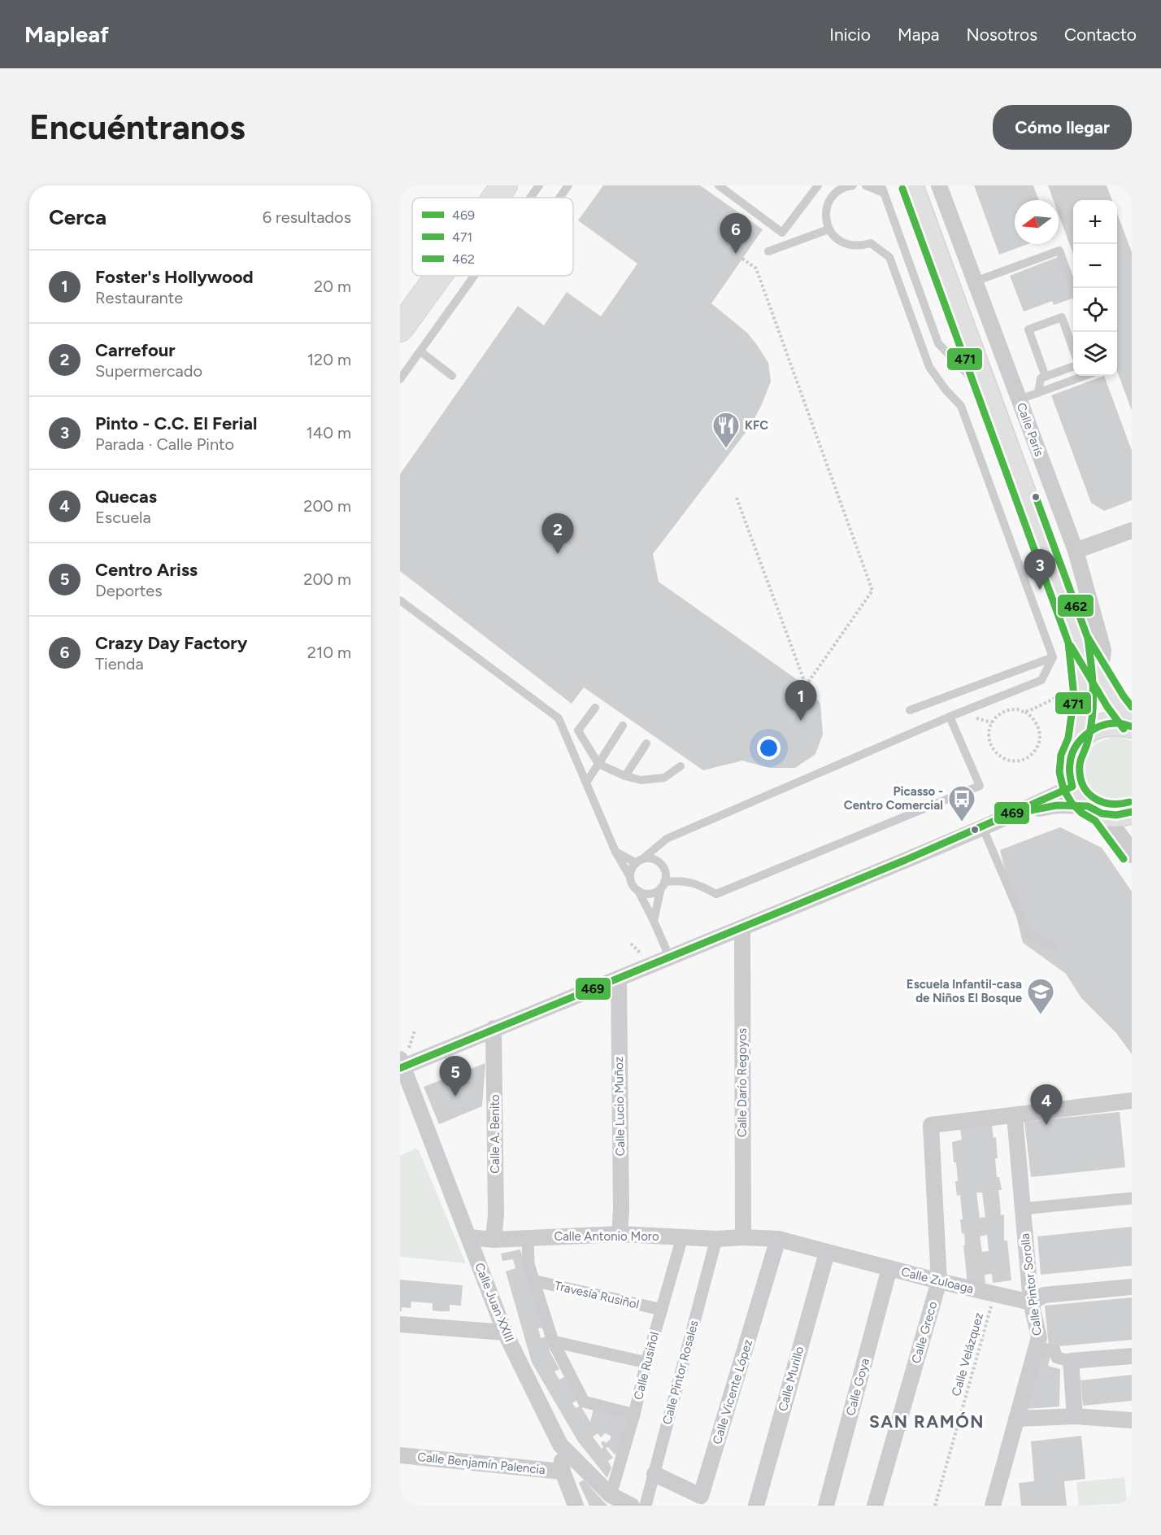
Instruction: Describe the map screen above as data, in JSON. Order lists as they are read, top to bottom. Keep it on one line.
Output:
{"streets":{"street":["Calle París","Calle Darío Regoyos","Calle Lucio Muñoz","Calle A. Benito","Calle Antonio Moro","Calle Zuloaga","Calle Pintor Sorolla","Travesía Rusiñol","Calle Juan XXIII","Calle Greco","Calle Rusiñol","Calle Pintor Rosales","Calle Murillo","Calle Goya","Calle Vicente López","Calle Benjamín Palencia"],"path":["Calle Velázquez"]},"crossings":[["Calle Darío Regoyos","Calle Antonio Moro"],["Calle Darío Regoyos","Calle Zuloaga"],["Calle Lucio Muñoz","Calle Antonio Moro"],["Calle A. Benito","Calle Antonio Moro"],["Calle Antonio Moro","Calle Zuloaga"],["Calle Antonio Moro","Calle Juan XXIII"],["Calle Antonio Moro","Calle Rusiñol"],["Calle Antonio Moro","Calle Pintor Rosales"],["Calle Zuloaga","Calle Pintor Sorolla"],["Calle Zuloaga","Calle Greco"],["Calle Zuloaga","Calle Velázquez"],["Calle Zuloaga","Calle Murillo"],["Calle Zuloaga","Calle Goya"],["Calle Zuloaga","Calle Vicente López"],["Calle Pintor Sorolla","Calle Greco"],["Travesía Rusiñol","Calle Rusiñol"],["Calle Juan XXIII","Calle Rusiñol"],["Calle Pintor Rosales","Calle Vicente López"]],"districts":["SAN RAMÓN"],"places":{"restaurant":["KFC"],"bus stop":["Picasso - Centro Comercial"],"school or university":["Escuela Infantil-casa de Niños El Bosque"]},"lines":["transit line 471","transit line 462","transit line 469"],"legend":["469","471","462"],"north":"left","page":{"header":"Mapleaf","nav":["Inicio","Mapa","Nosotros","Contacto"],"buttons":"Cómo llegar","title":"Encuéntranos","heading":["Cerca","6 resultados"],"map_buttons":["+","−"],"pins":["6","2","3","1","5","4"],"list":[{"mark":"1","name":"Foster's Hollywood","note":"Restaurante","value":"20 m"},{"mark":"2","name":"Carrefour","note":"Supermercado","value":"120 m"},{"mark":"3","name":"Pinto - C.C. El Ferial","note":"Parada · Calle Pinto","value":"140 m"},{"mark":"4","name":"Quecas","note":"Escuela","value":"200 m"},{"mark":"5","name":"Centro Ariss","note":"Deportes","value":"200 m"},{"mark":"6","name":"Crazy Day Factory","note":"Tienda","value":"210 m"}]}}
